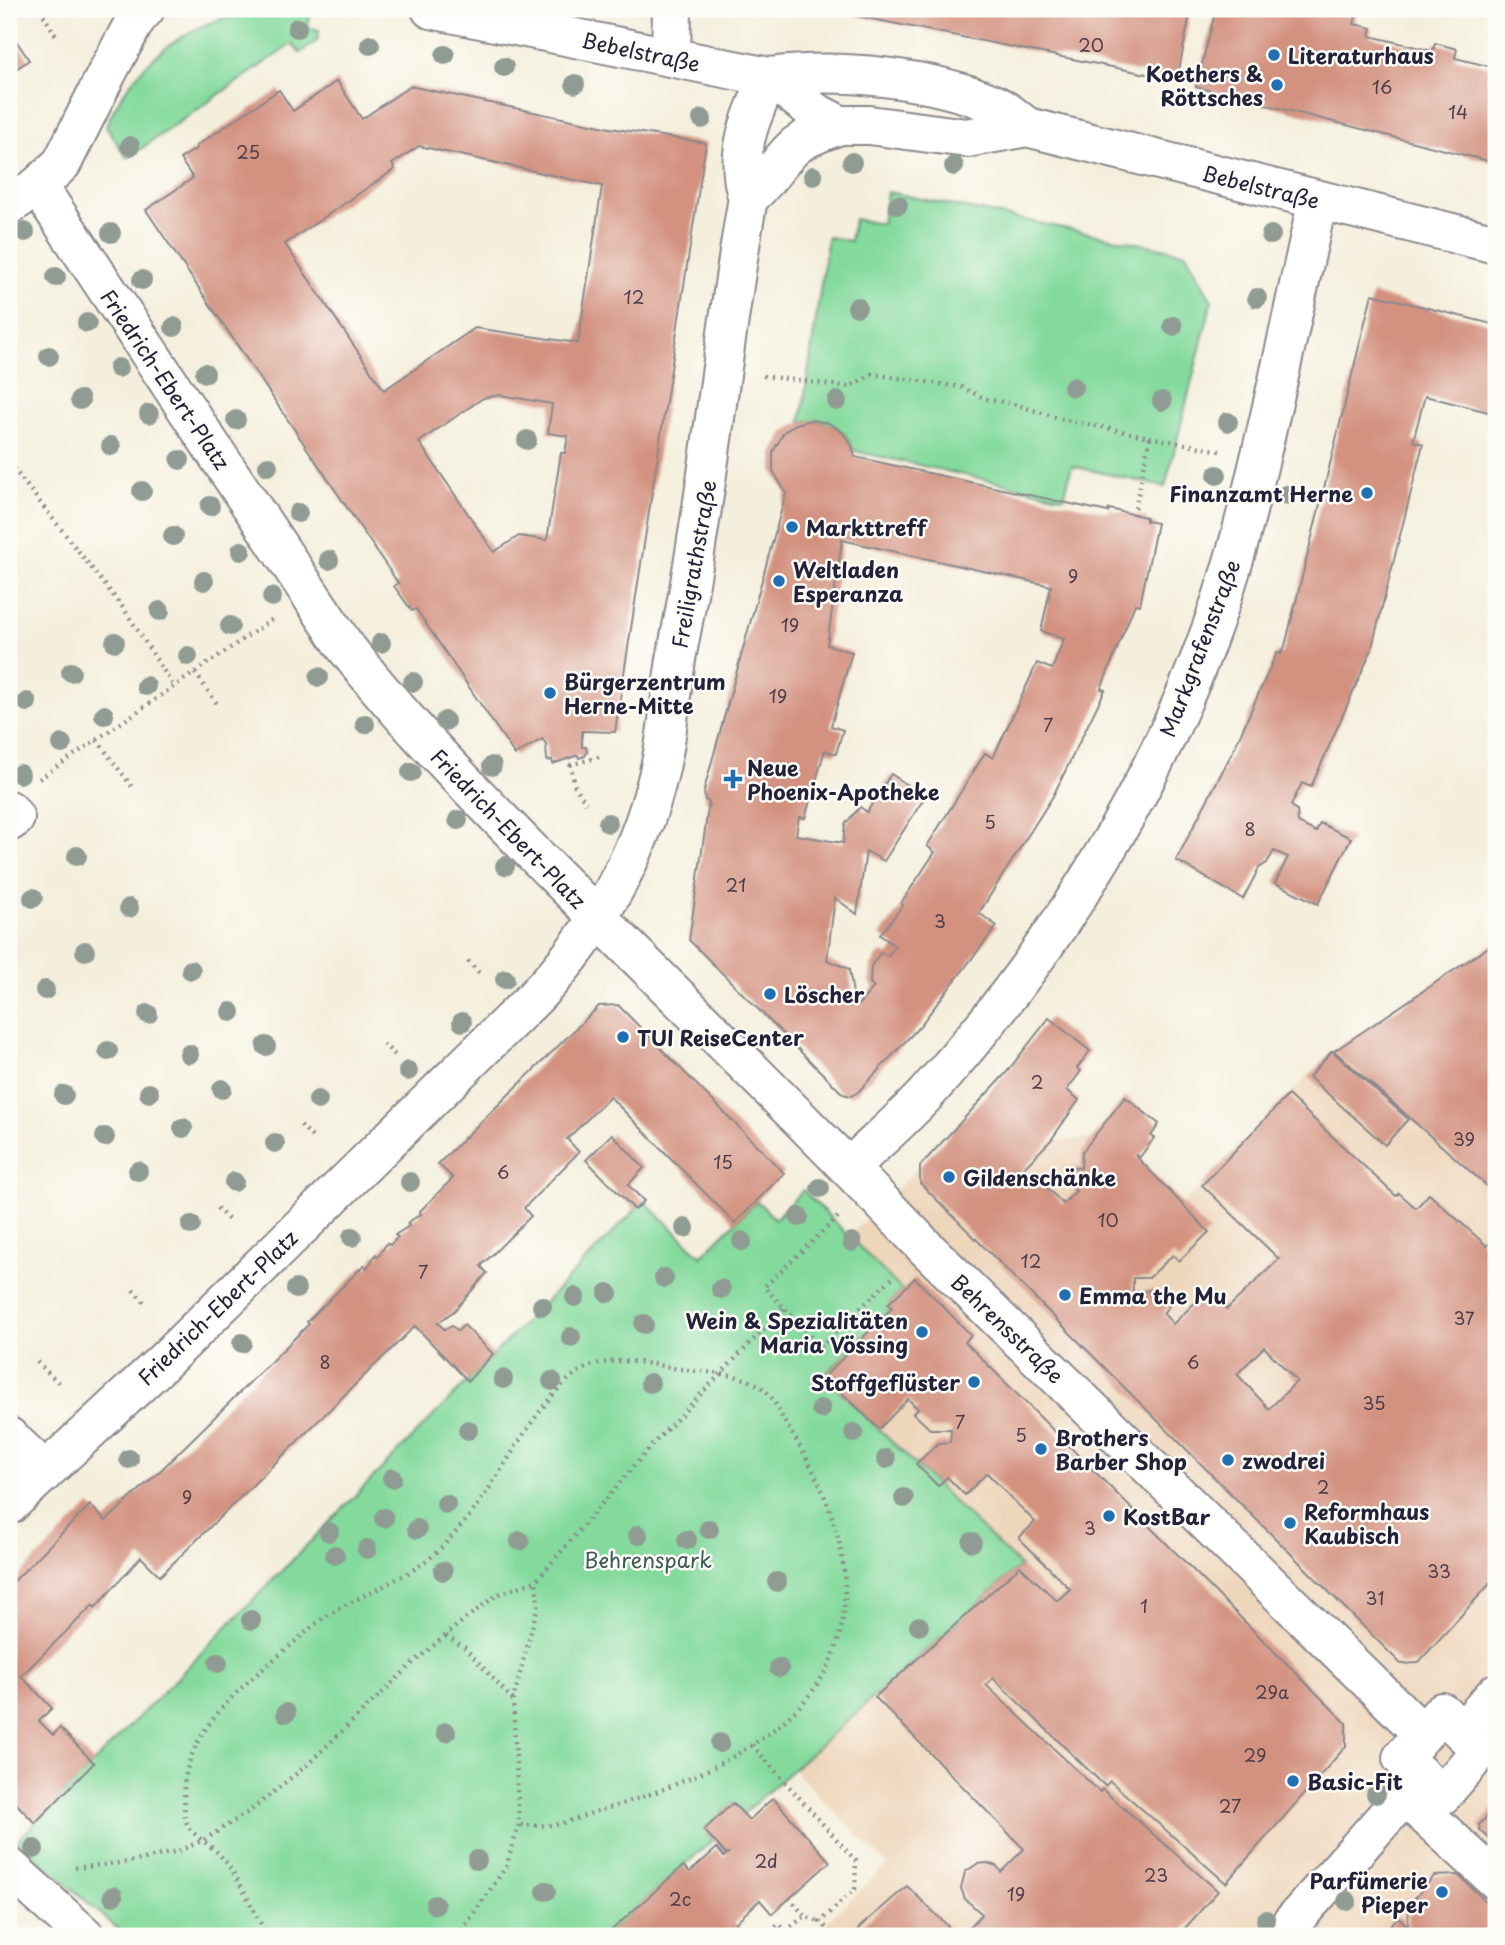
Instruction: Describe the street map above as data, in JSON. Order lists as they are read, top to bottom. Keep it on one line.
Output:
{"streets":{"street":["Bebelstraße","Friedrich-Ebert-Platz","Freiligrathstraße","Markgrafenstraße","Behrensstraße"]},"crossings":[["Bebelstraße","Freiligrathstraße"],["Bebelstraße","Markgrafenstraße"],["Friedrich-Ebert-Platz","Freiligrathstraße"],["Friedrich-Ebert-Platz","Behrensstraße"],["Freiligrathstraße","Behrensstraße"],["Markgrafenstraße","Behrensstraße"]],"parks":["Behrenspark"],"places":{"other":["Literaturhaus","Koethers & Röttsches","Finanzamt Herne","Markttreff","Weltladen Esperanza","Bürgerzentrum Herne-Mitte","Löscher","TUI ReiseCenter","Gildenschänke","Emma the Mu","Wein & Spezialitäten Maria Vössing","Stoffgeflüster","Brothers Barber Shop","zwodrei","KostBar","Reformhaus Kaubisch","Basic-Fit","Parfümerie Pieper"],"health":["Neue Phoenix-Apotheke"]},"house_numbers":["20","16","14","25","12","9","19","19","7","5","8","21","3","2","39","15","6","10","12","7","37","8","6","35","7","5","2","9","3","33","31","1","29a","29","27","2d","23","19","2c"]}
